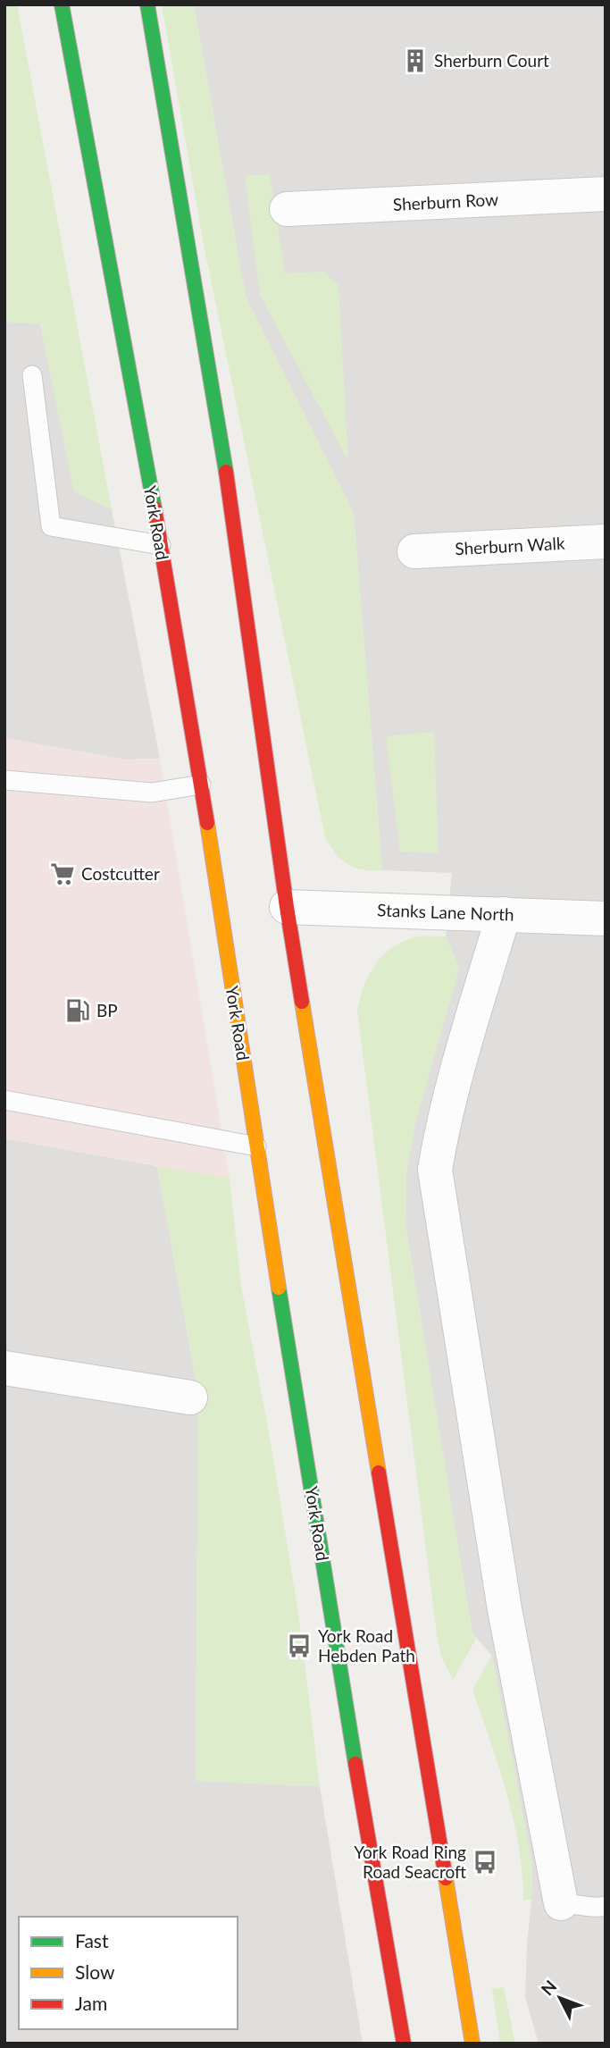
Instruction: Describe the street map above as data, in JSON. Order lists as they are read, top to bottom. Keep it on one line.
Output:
{"streets":{"highway":["York Road"],"street":["Sherburn Row","Sherburn Walk","Stanks Lane North"]},"places":{"building":["Sherburn Court"],"supermarket":["Costcutter"],"fuel station":["BP"],"bus stop":["York Road Hebden Path","York Road Ring Road Seacroft"]},"legend":["Fast","Slow","Jam"],"north":"top left"}
